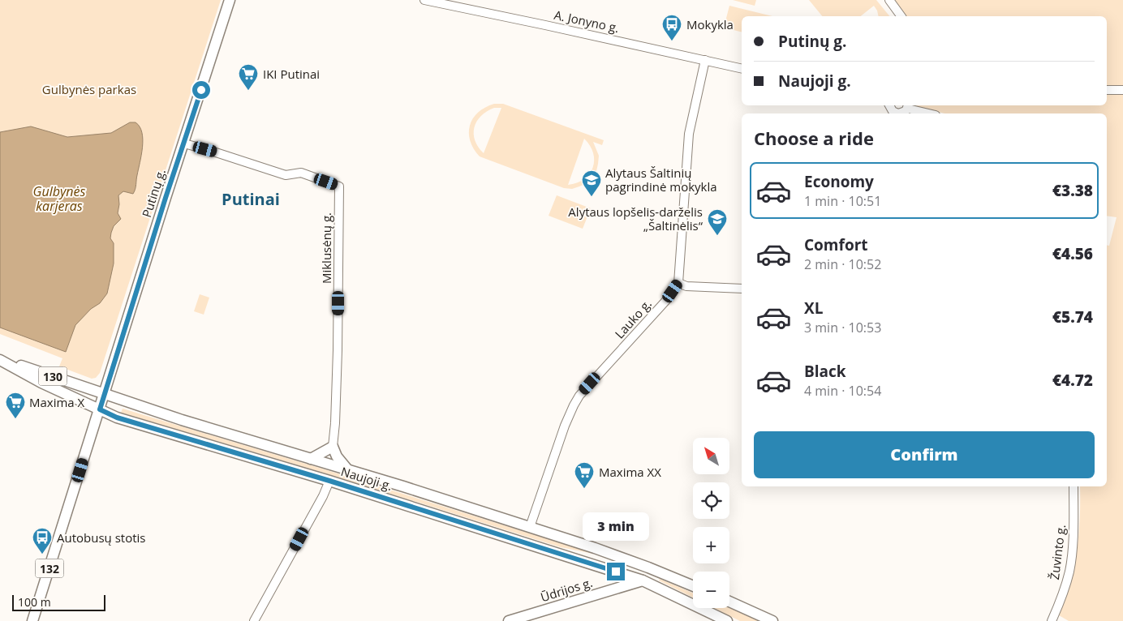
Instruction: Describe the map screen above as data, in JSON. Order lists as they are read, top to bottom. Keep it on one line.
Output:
{"streets":{"main road":["Putinų g.","130","Naujoji g.","132","Ūdrijos g."],"street":["A. Jonyno g.","Miklusėnų g.","Lauko g.","Žuvinto g."]},"crossings":[["Putinų g.","Miklusėnų g."],["Putinų g.","Naujoji g."],["Putinų g.","132"],["Lauko g.","Naujoji g."],["Naujoji g.","132"],["Naujoji g.","Ūdrijos g."]],"districts":["Putinai"],"water":["Gulbynės karjeras"],"parks":["Gulbynės parkas"],"places":{"bus stop":["Mokykla","Autobusų stotis"],"supermarket":["IKI Putinai","Maxima X","Maxima XX"],"school or university":["Alytaus Šaltinių pagrindinė mokykla","Alytaus lopšelis-darželis „Šaltinėlis“"]},"scale_bar":"100 m","north":"top left","page":{"banner":["Putinų g.","Naujoji g."],"heading":"Choose a ride","list":[{"name":"Economy","note":"1 min · 10:51","value":"€3.38"},{"name":"Comfort","note":"2 min · 10:52","value":"€4.56"},{"name":"XL","note":"3 min · 10:53","value":"€5.74"},{"name":"Black","note":"4 min · 10:54","value":"€4.72"}],"buttons":"Confirm","map_buttons":["+","−"],"bubble":"3 min","scale":"100 m"}}
